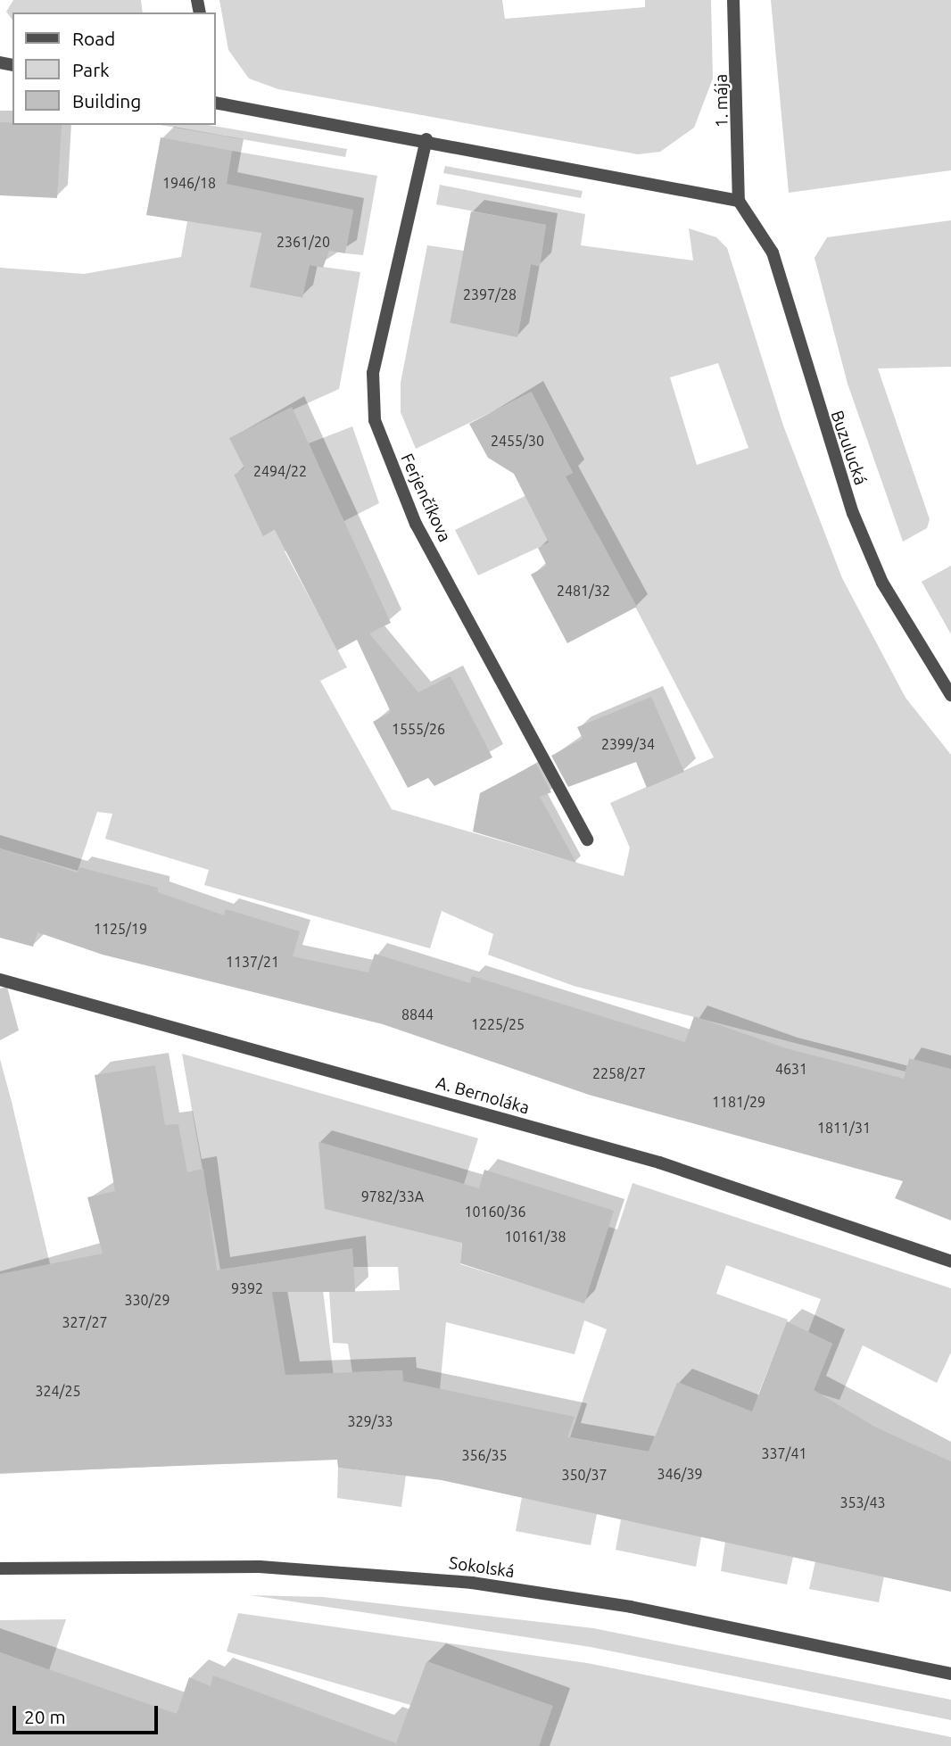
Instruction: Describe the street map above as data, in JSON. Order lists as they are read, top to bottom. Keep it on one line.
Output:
{"streets":{"street":["1. mája","Buzulucká","Ferjenčíkova","A. Bernoláka","Sokolská"]},"crossings":[["1. mája","Buzulucká"]],"house_numbers":["1946/18","2361/20","2397/28","2455/30","2494/22","2481/32","1555/26","2399/34","1125/19","1137/21","8844","1225/25","4631","2258/27","1181/29","1811/31","9782/33A","10160/36","10161/38","9392","330/29","327/27","324/25","329/33","337/41","356/35","346/39","350/37","353/43"],"legend":["Road","Park","Building"],"scale_bar":"20 m"}
